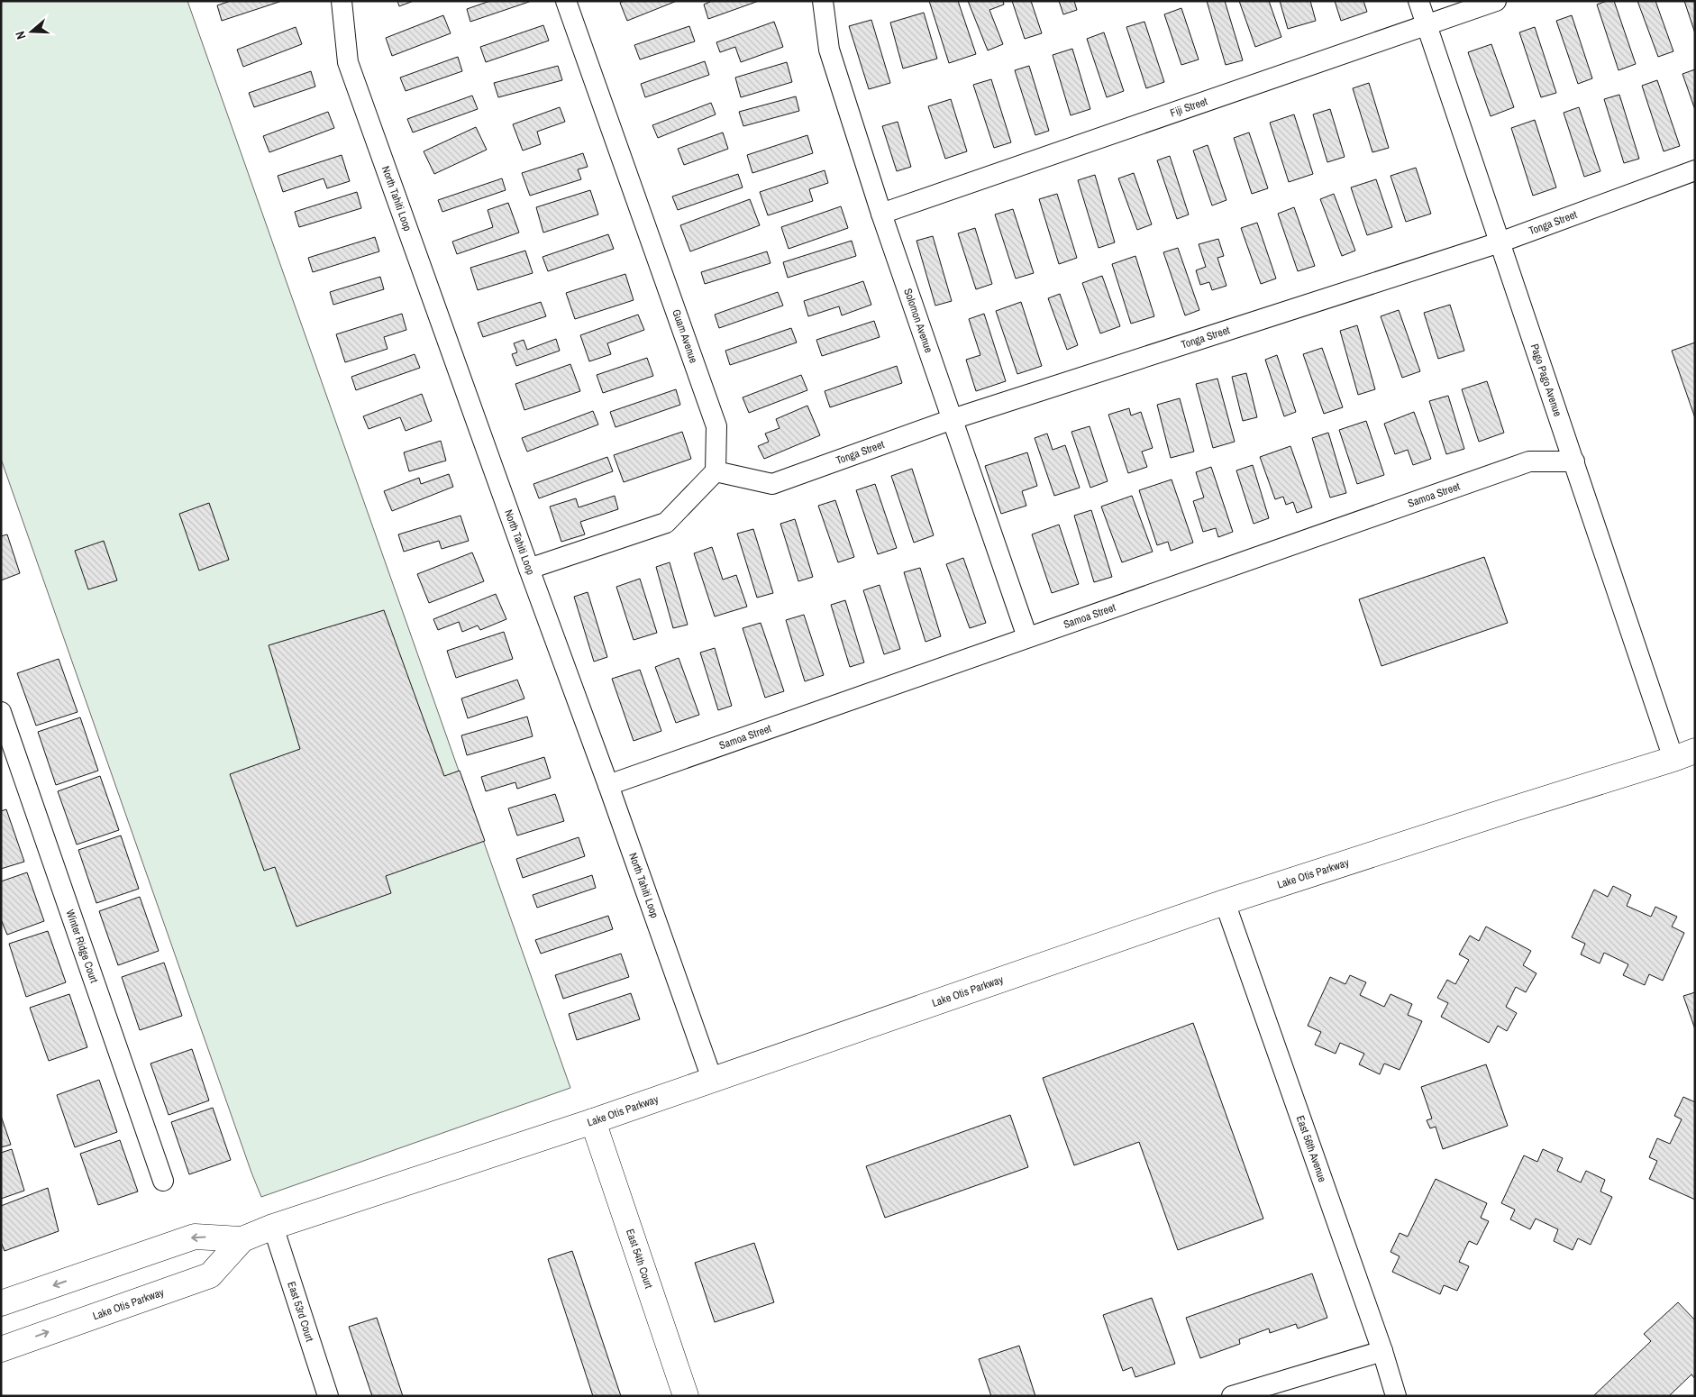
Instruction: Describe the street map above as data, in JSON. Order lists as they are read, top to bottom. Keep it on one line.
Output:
{"streets":{"main road":["Lake Otis Parkway","East 54th Court"],"street":["Fiji Street","North Tahiti Loop","Tonga Street","Solomon Avenue","Guam Avenue","Pago Pago Avenue","Samoa Street","Winter Ridge Court","East 56th Avenue","East 53rd Court"]},"crossings":[["Fiji Street","Solomon Avenue"],["Fiji Street","Pago Pago Avenue"],["North Tahiti Loop","Samoa Street"],["North Tahiti Loop","Lake Otis Parkway"],["Tonga Street","Solomon Avenue"],["Tonga Street","Guam Avenue"],["Tonga Street","Pago Pago Avenue"],["Solomon Avenue","Samoa Street"],["Pago Pago Avenue","Samoa Street"],["Pago Pago Avenue","Lake Otis Parkway"],["Lake Otis Parkway","East 56th Avenue"],["Lake Otis Parkway","East 54th Court"],["Lake Otis Parkway","East 53rd Court"]],"north":"left"}
